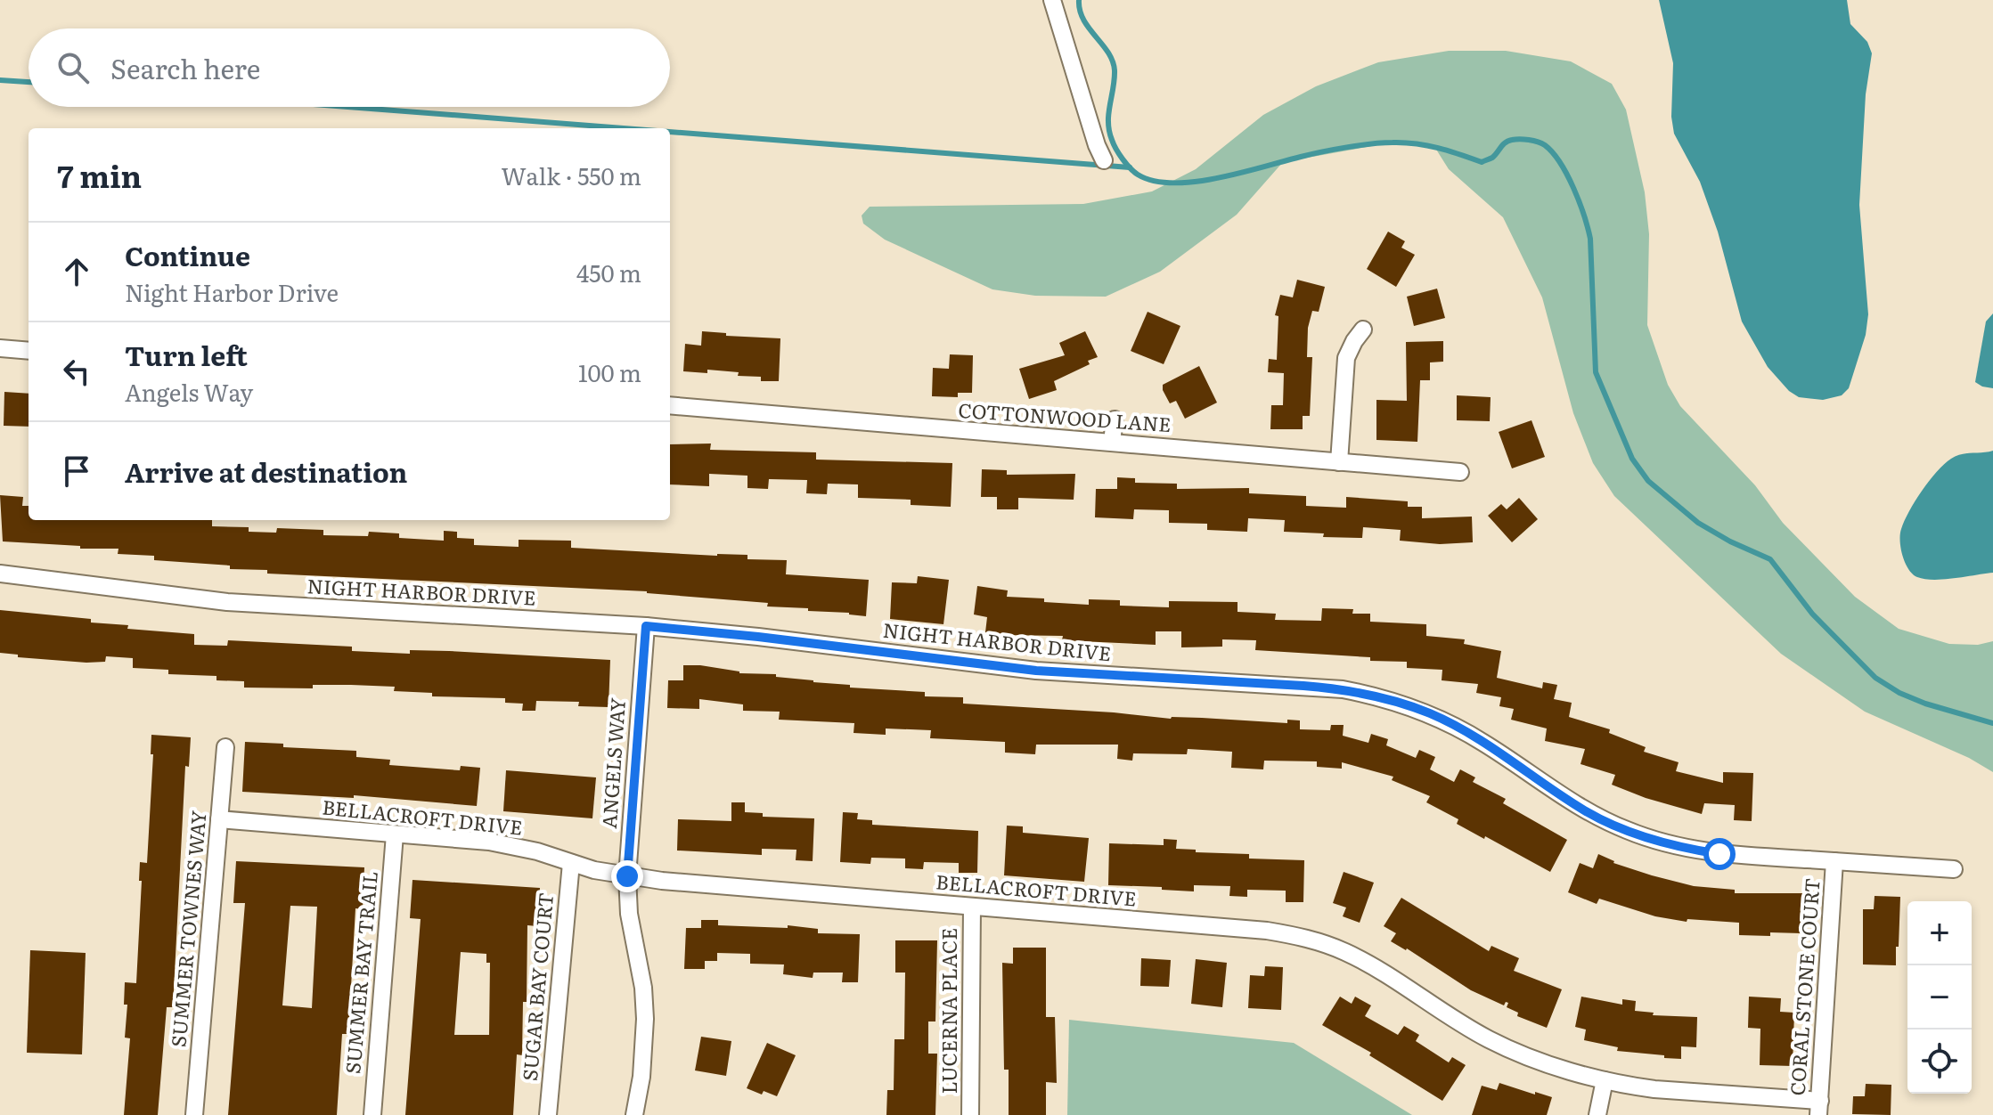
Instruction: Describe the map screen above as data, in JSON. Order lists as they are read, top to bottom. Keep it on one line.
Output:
{"streets":{"street":["COTTONWOOD LANE","NIGHT HARBOR DRIVE","ANGELS WAY","BELLACROFT DRIVE","SUMMER TOWNES WAY","SUMMER BAY TRAIL","SUGAR BAY COURT","CORAL STONE COURT","LUCERNA PLACE"]},"crossings":[["NIGHT HARBOR DRIVE","ANGELS WAY"],["NIGHT HARBOR DRIVE","CORAL STONE COURT"],["ANGELS WAY","BELLACROFT DRIVE"],["BELLACROFT DRIVE","SUMMER TOWNES WAY"],["BELLACROFT DRIVE","SUMMER BAY TRAIL"],["BELLACROFT DRIVE","SUGAR BAY COURT"],["BELLACROFT DRIVE","CORAL STONE COURT"],["BELLACROFT DRIVE","LUCERNA PLACE"]],"page":{"search":"Search here","heading":["7 min","Walk · 550 m"],"list":[["Continue","Night Harbor Drive","450 m"],["Turn left","Angels Way","100 m"],"Arrive at destination"],"map_buttons":["+","−"]}}
